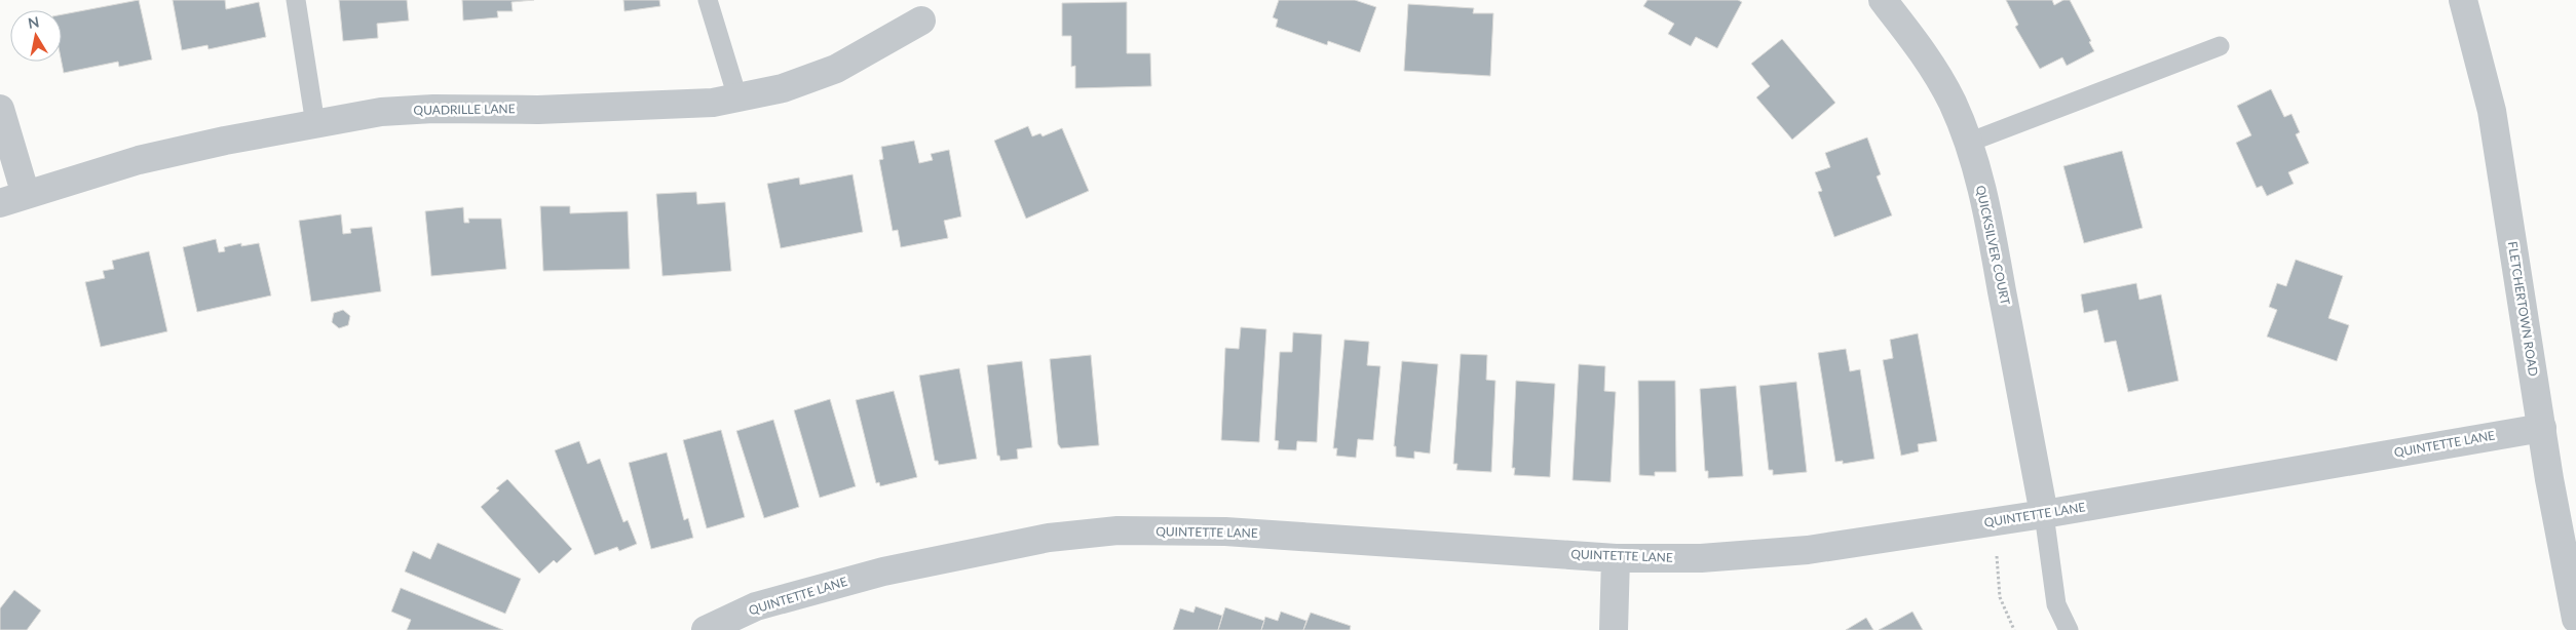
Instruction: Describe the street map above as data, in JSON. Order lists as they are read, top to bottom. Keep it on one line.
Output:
{"streets":{"street":["QUADRILLE LANE","QUICKSILVER COURT","FLETCHERTOWN ROAD","QUINTETTE LANE"]},"crossings":[["QUICKSILVER COURT","QUINTETTE LANE"],["FLETCHERTOWN ROAD","QUINTETTE LANE"]],"north":"top"}
